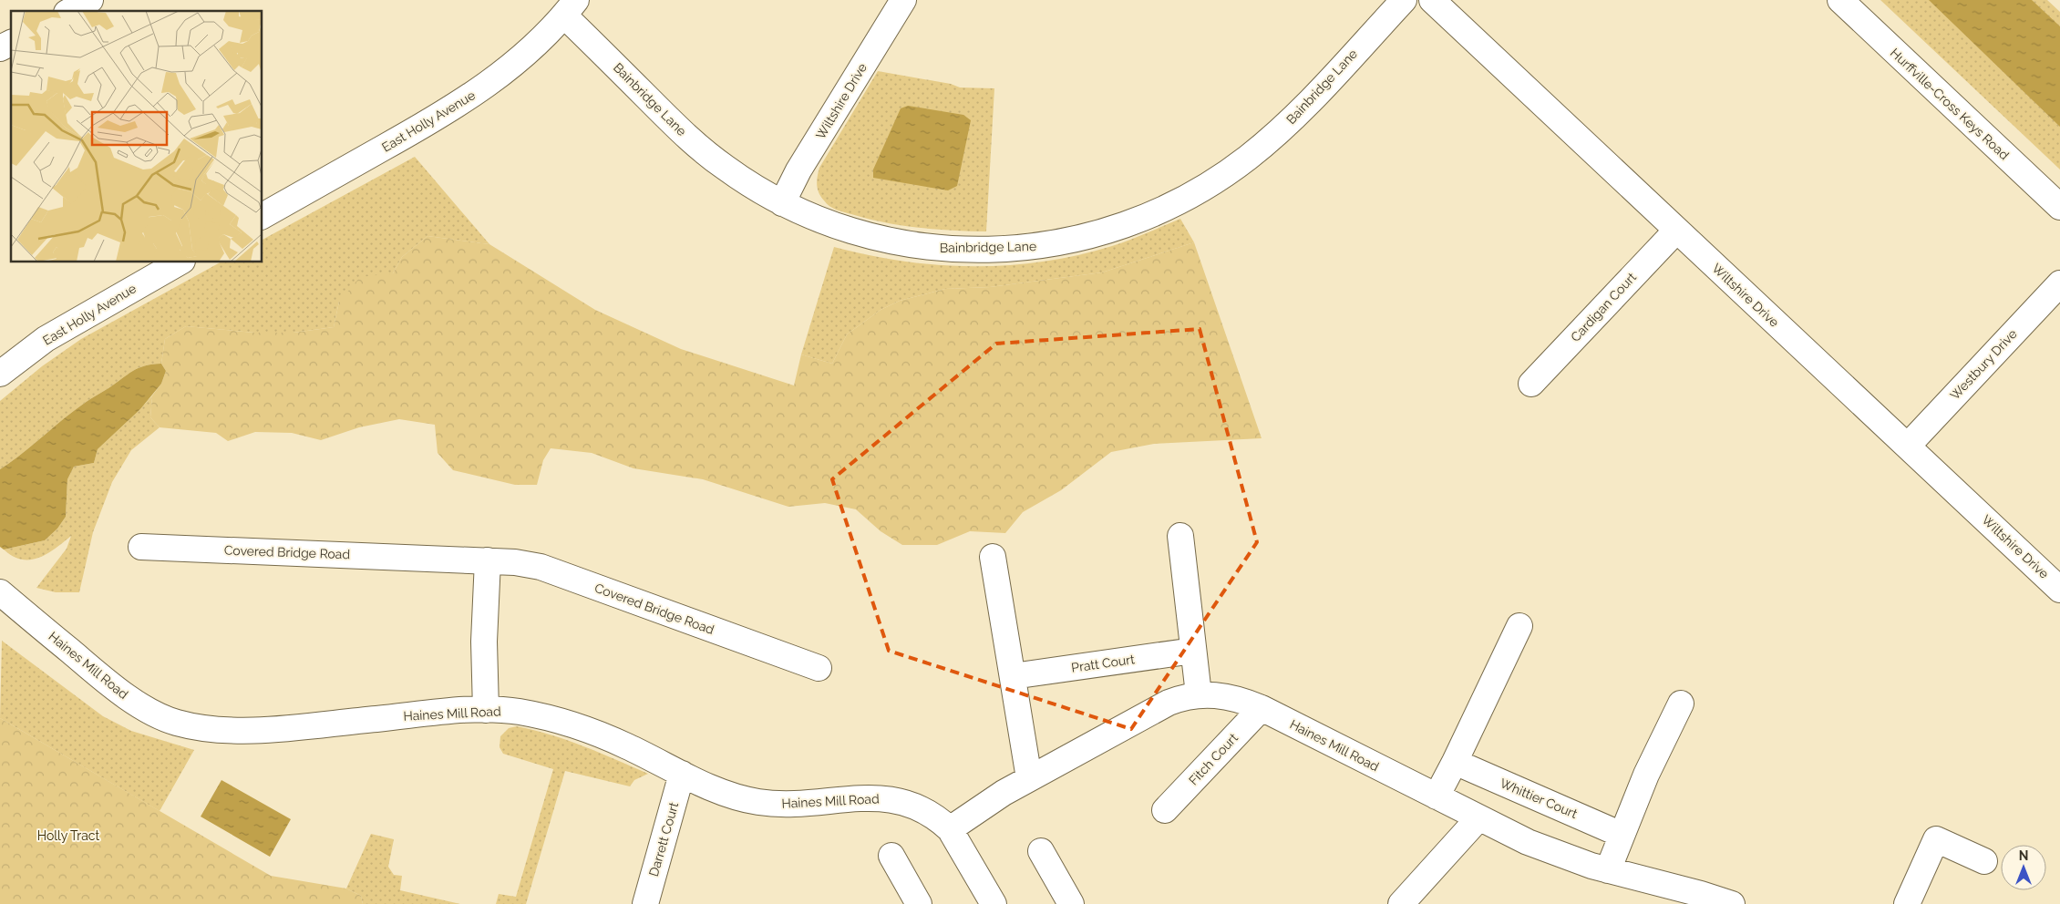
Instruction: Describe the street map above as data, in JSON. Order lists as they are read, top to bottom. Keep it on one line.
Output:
{"streets":{"street":["Bainbridge Lane","Wiltshire Drive","Hurffville-Cross Keys Road","East Holly Avenue","Cardigan Court","Westbury Drive","Covered Bridge Road","Pratt Court","Haines Mill Road","Fitch Court","Whittier Court","Darrett Court"]},"crossings":[["Bainbridge Lane","Wiltshire Drive"],["Bainbridge Lane","East Holly Avenue"],["Wiltshire Drive","Cardigan Court"],["Wiltshire Drive","Westbury Drive"],["Haines Mill Road","Fitch Court"],["Haines Mill Road","Darrett Court"]],"parks":["Holly Tract"],"north":"top"}
